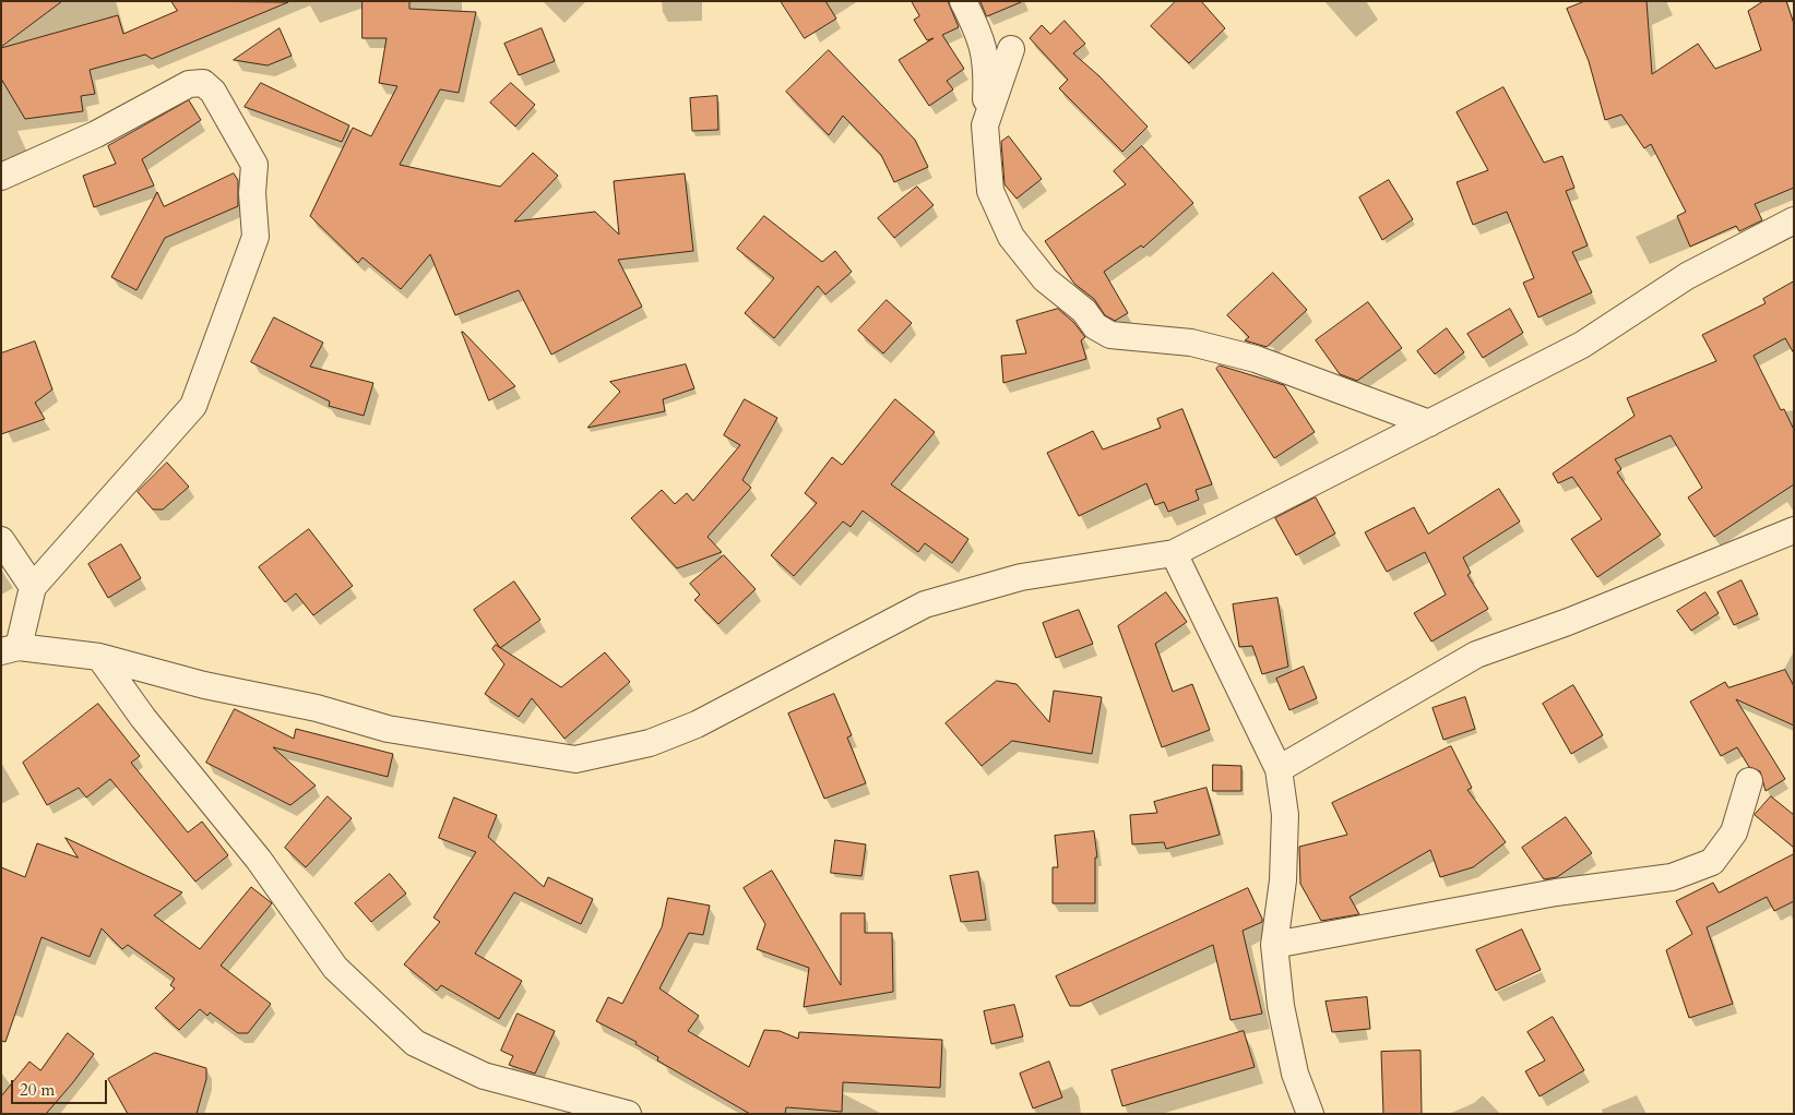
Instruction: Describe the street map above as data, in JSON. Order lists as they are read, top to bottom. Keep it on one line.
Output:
{"scale_bar":"20 m"}
